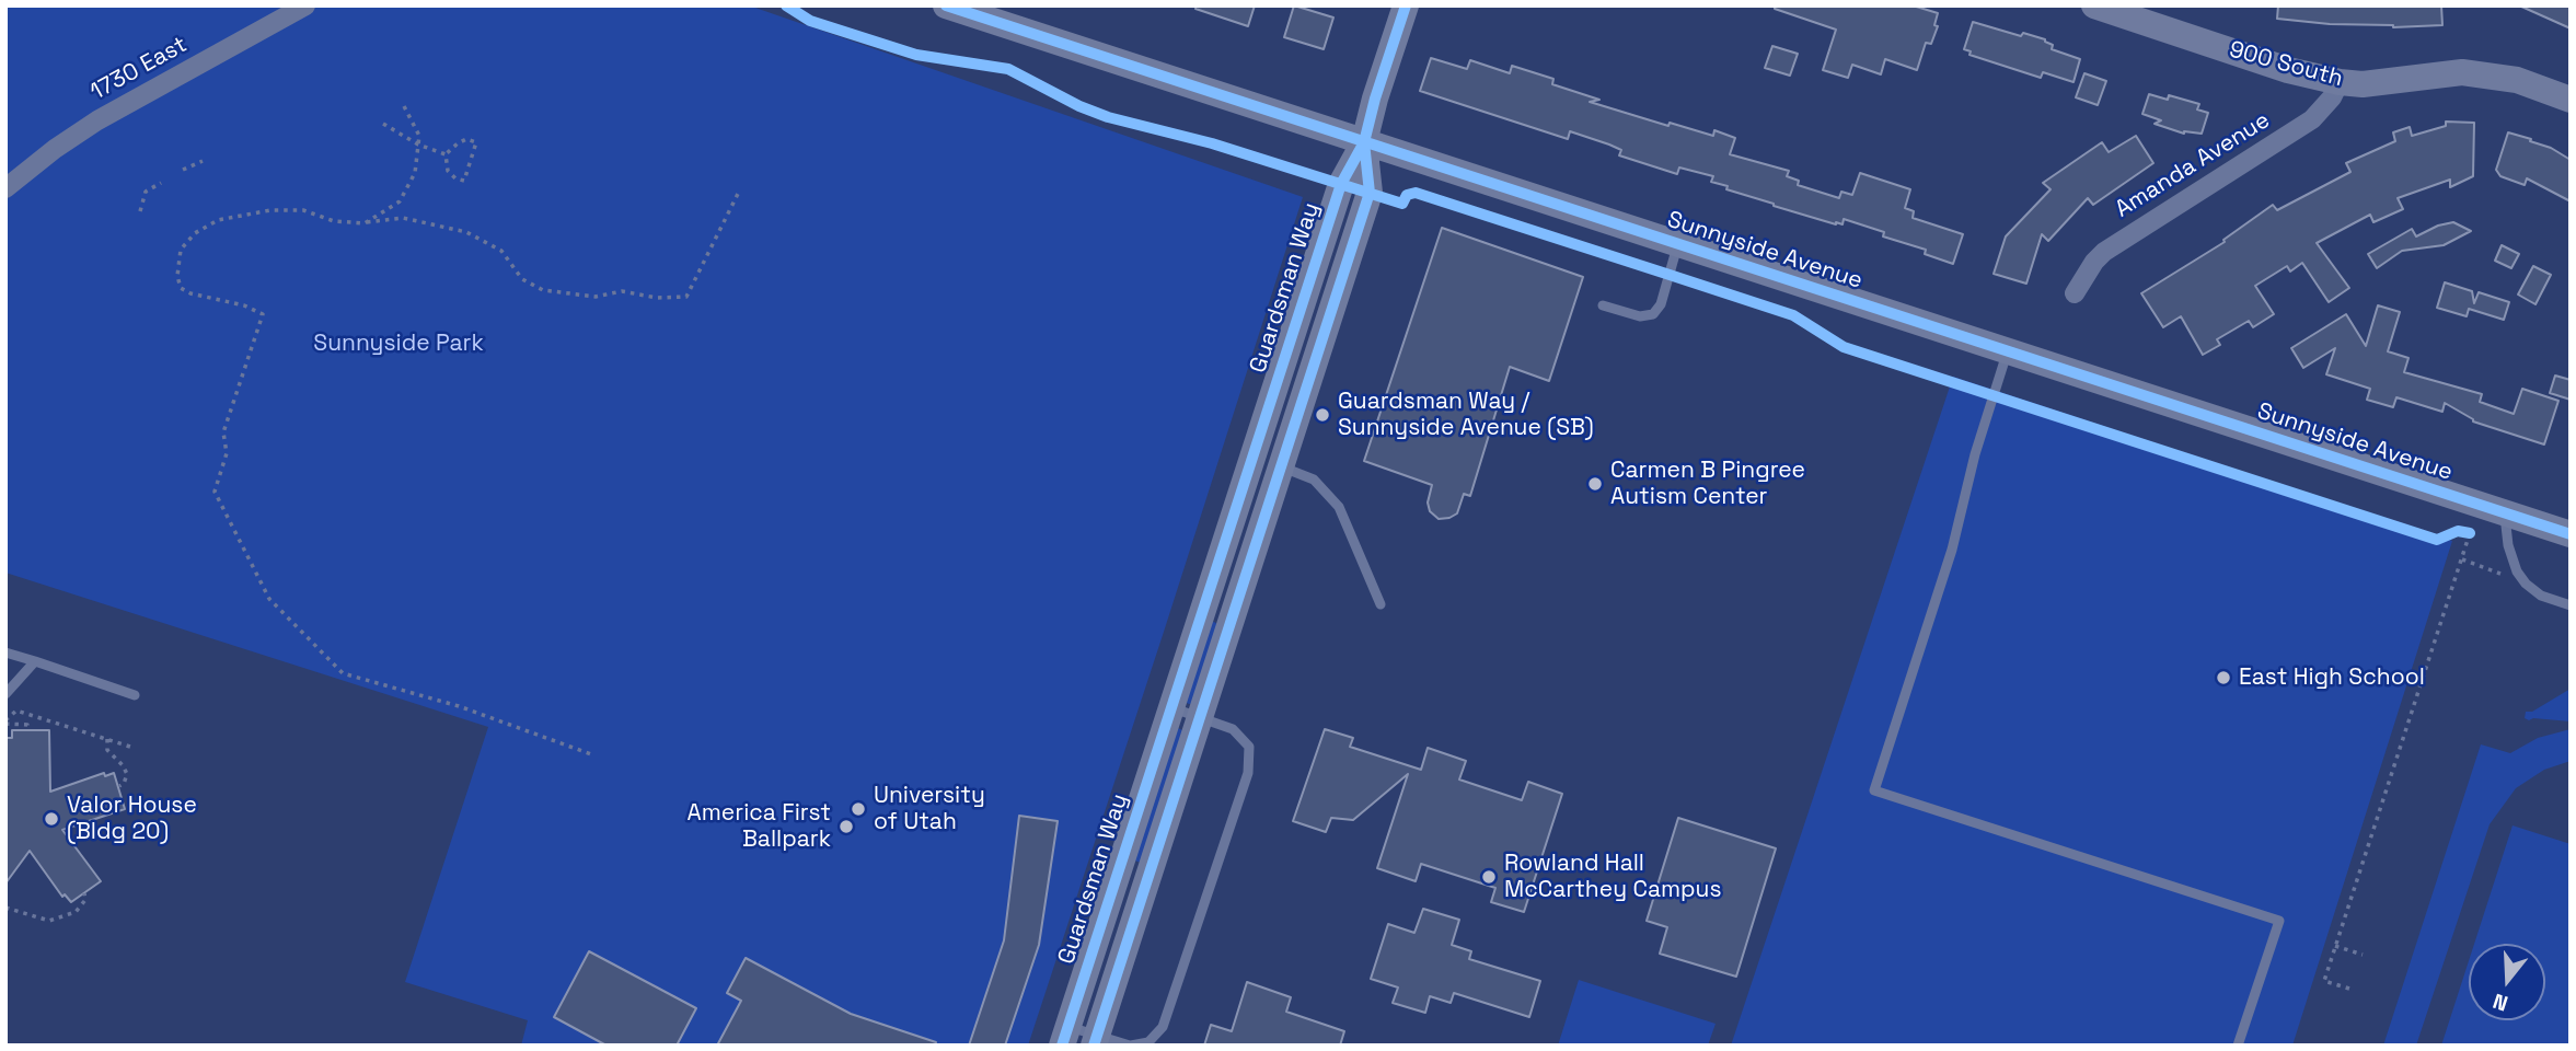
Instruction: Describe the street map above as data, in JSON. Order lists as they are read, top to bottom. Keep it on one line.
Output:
{"streets":{"street":["900 South","1730 East","Amanda Avenue","Sunnyside Avenue","Guardsman Way"]},"crossings":[["900 South","Amanda Avenue"],["Sunnyside Avenue","Guardsman Way"]],"parks":["Sunnyside Park"],"places":["Guardsman Way / Sunnyside Avenue (SB)","Carmen B Pingree Autism Center","East High School","University of Utah","Valor House (Bldg 20)","America First Ballpark","Rowland Hall McCarthey Campus"],"north":"bottom"}
